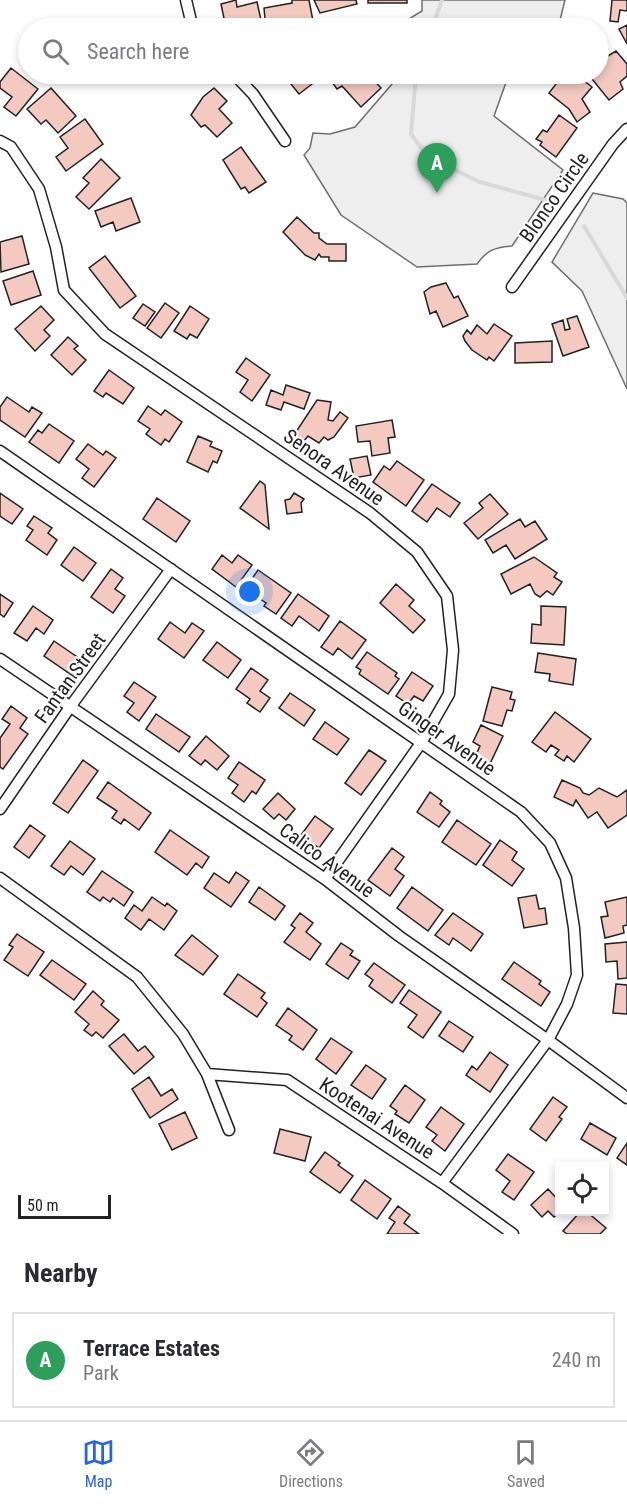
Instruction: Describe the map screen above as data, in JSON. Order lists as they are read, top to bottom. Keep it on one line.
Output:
{"streets":{"street":["Blonco Circle","Senora Avenue","Fantan Street","Ginger Avenue","Calico Avenue","Kootenai Avenue"]},"crossings":[["Senora Avenue","Ginger Avenue"],["Senora Avenue","Calico Avenue"],["Fantan Street","Ginger Avenue"],["Fantan Street","Calico Avenue"],["Ginger Avenue","Calico Avenue"],["Ginger Avenue","Kootenai Avenue"]],"scale_bar":"50 m","page":{"search":"Search here","pins":"A","scale":"50 m","heading":"Nearby","list":[{"mark":"A","name":"Terrace Estates","note":"Park","value":"240 m"}],"nav":["Map","Directions","Saved"]}}
